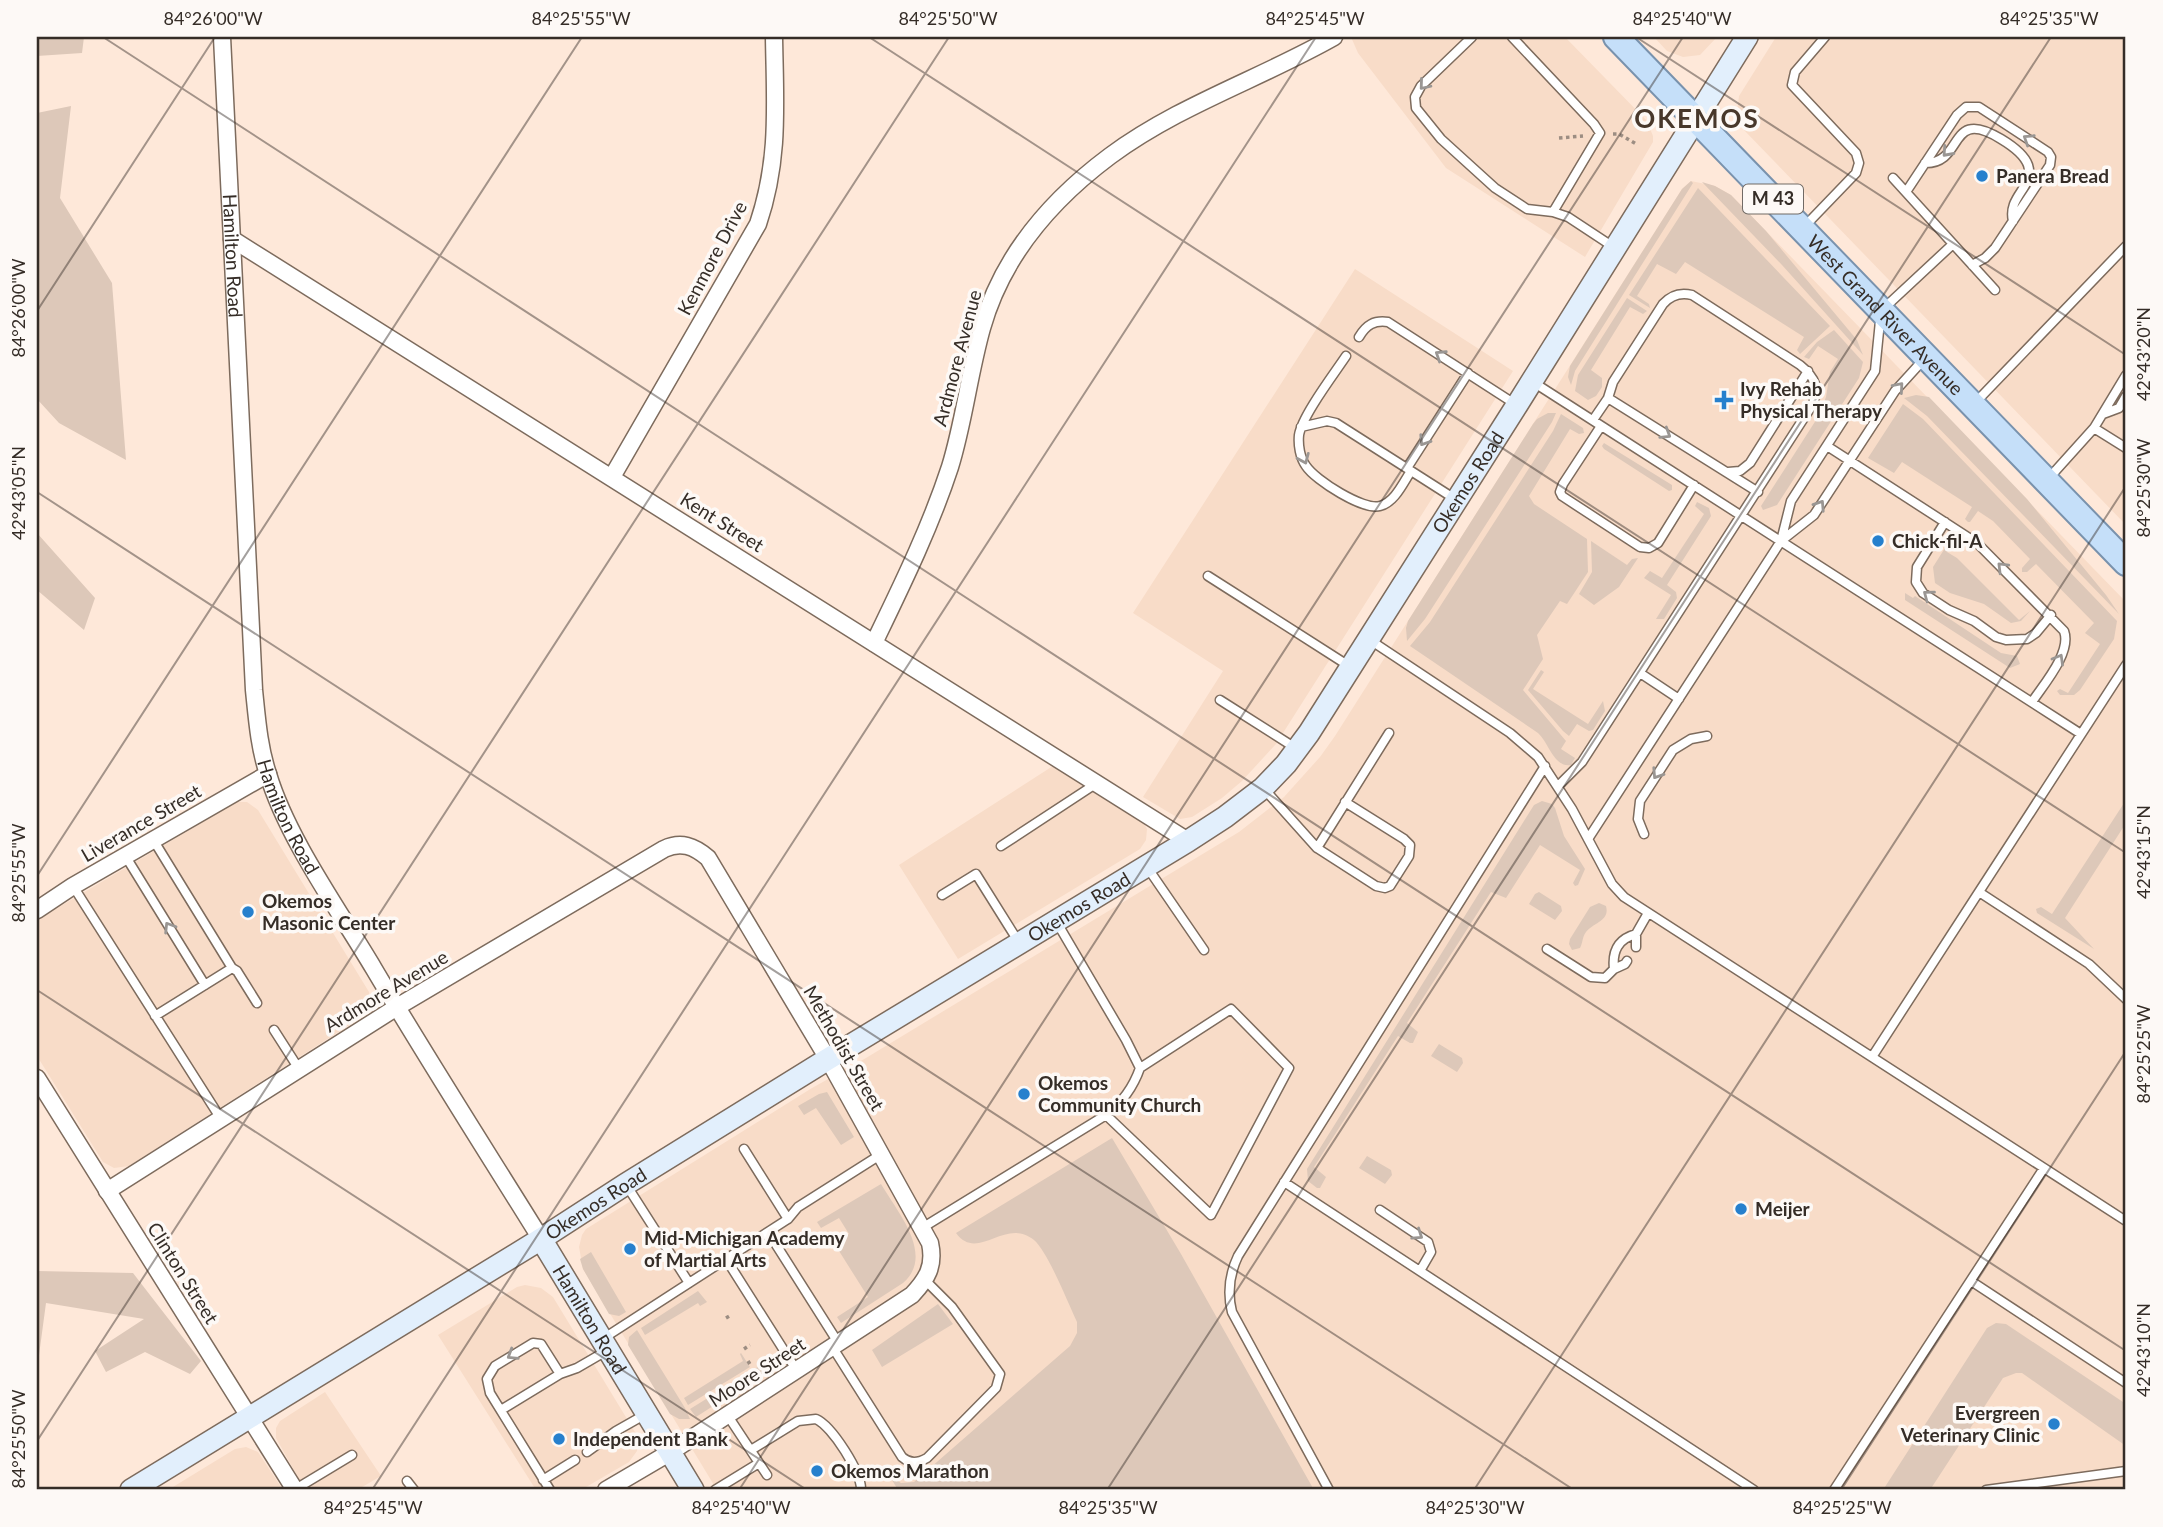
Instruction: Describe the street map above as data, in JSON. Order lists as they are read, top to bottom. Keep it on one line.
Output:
{"streets":{"main road":["M 43","Hamilton Road","West Grand River Avenue","Okemos Road"],"street":["Kenmore Drive","Ardmore Avenue","Kent Street","Liverance Street","Methodist Street","Clinton Street","Moore Street"]},"crossings":[["Hamilton Road","Ardmore Avenue"],["Hamilton Road","Okemos Road"],["Hamilton Road","Kent Street"],["Hamilton Road","Liverance Street"],["Hamilton Road","Moore Street"],["Kenmore Drive","Kent Street"],["West Grand River Avenue","Okemos Road"],["Ardmore Avenue","Kent Street"],["Ardmore Avenue","Methodist Street"],["Ardmore Avenue","Clinton Street"],["Okemos Road","Kent Street"],["Okemos Road","Methodist Street"],["Okemos Road","Clinton Street"],["Methodist Street","Moore Street"]],"districts":["OKEMOS"],"places":{"other":["Panera Bread","Chick-fil-A","Okemos Masonic Center","Okemos Community Church","Meijer","Mid-Michigan Academy of Martial Arts","Evergreen Veterinary Clinic","Independent Bank","Okemos Marathon"],"health":["Ivy Rehab Physical Therapy"]},"coordinates":["84°26'00\"W","84°25'55\"W","84°25'50\"W","84°25'45\"W","84°25'40\"W","84°25'35\"W","42°43'20\"N","84°25'30\"W","42°43'05\"N","42°43'15\"N","84°25'25\"W","42°43'10\"N"]}
